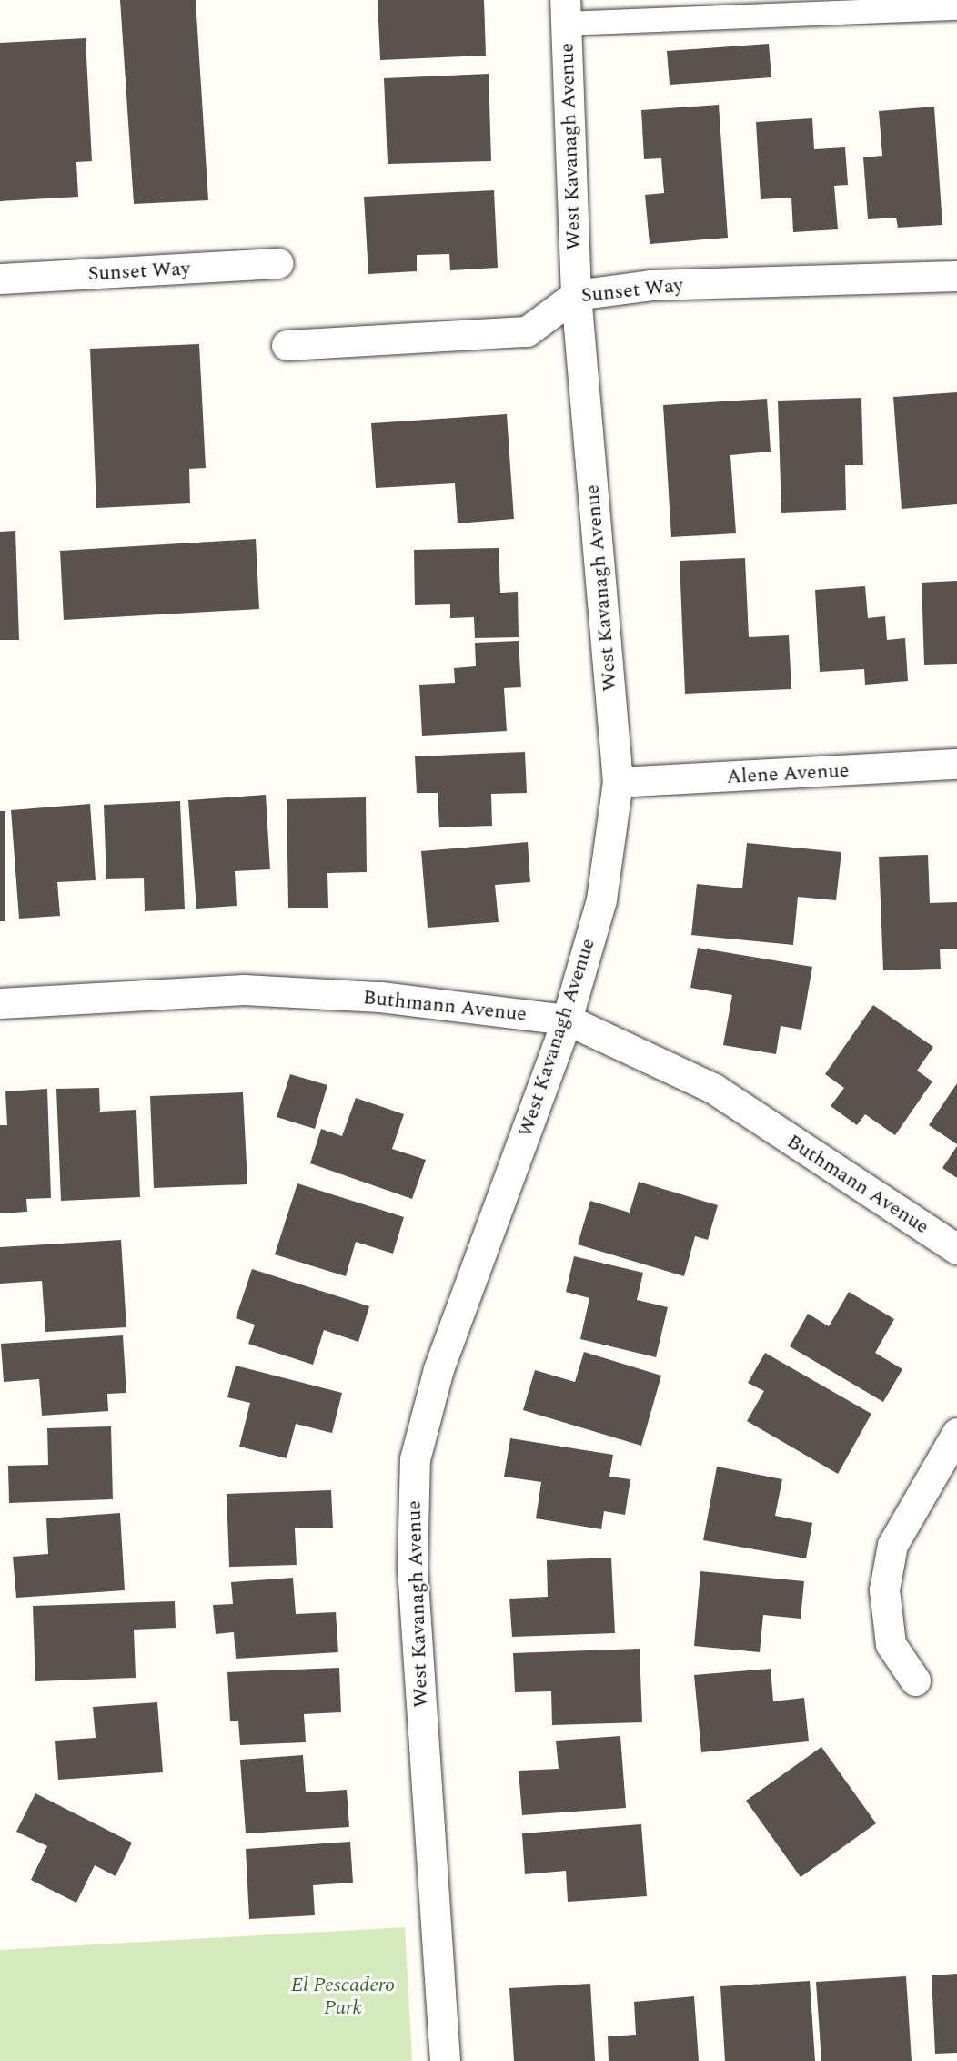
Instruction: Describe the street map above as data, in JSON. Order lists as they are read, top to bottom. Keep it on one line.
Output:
{"streets":{"street":["West Kavanagh Avenue","Sunset Way","Alene Avenue","Buthmann Avenue"]},"crossings":[["West Kavanagh Avenue","Sunset Way"],["West Kavanagh Avenue","Alene Avenue"],["West Kavanagh Avenue","Buthmann Avenue"]],"parks":["El Pescadero Park"]}
